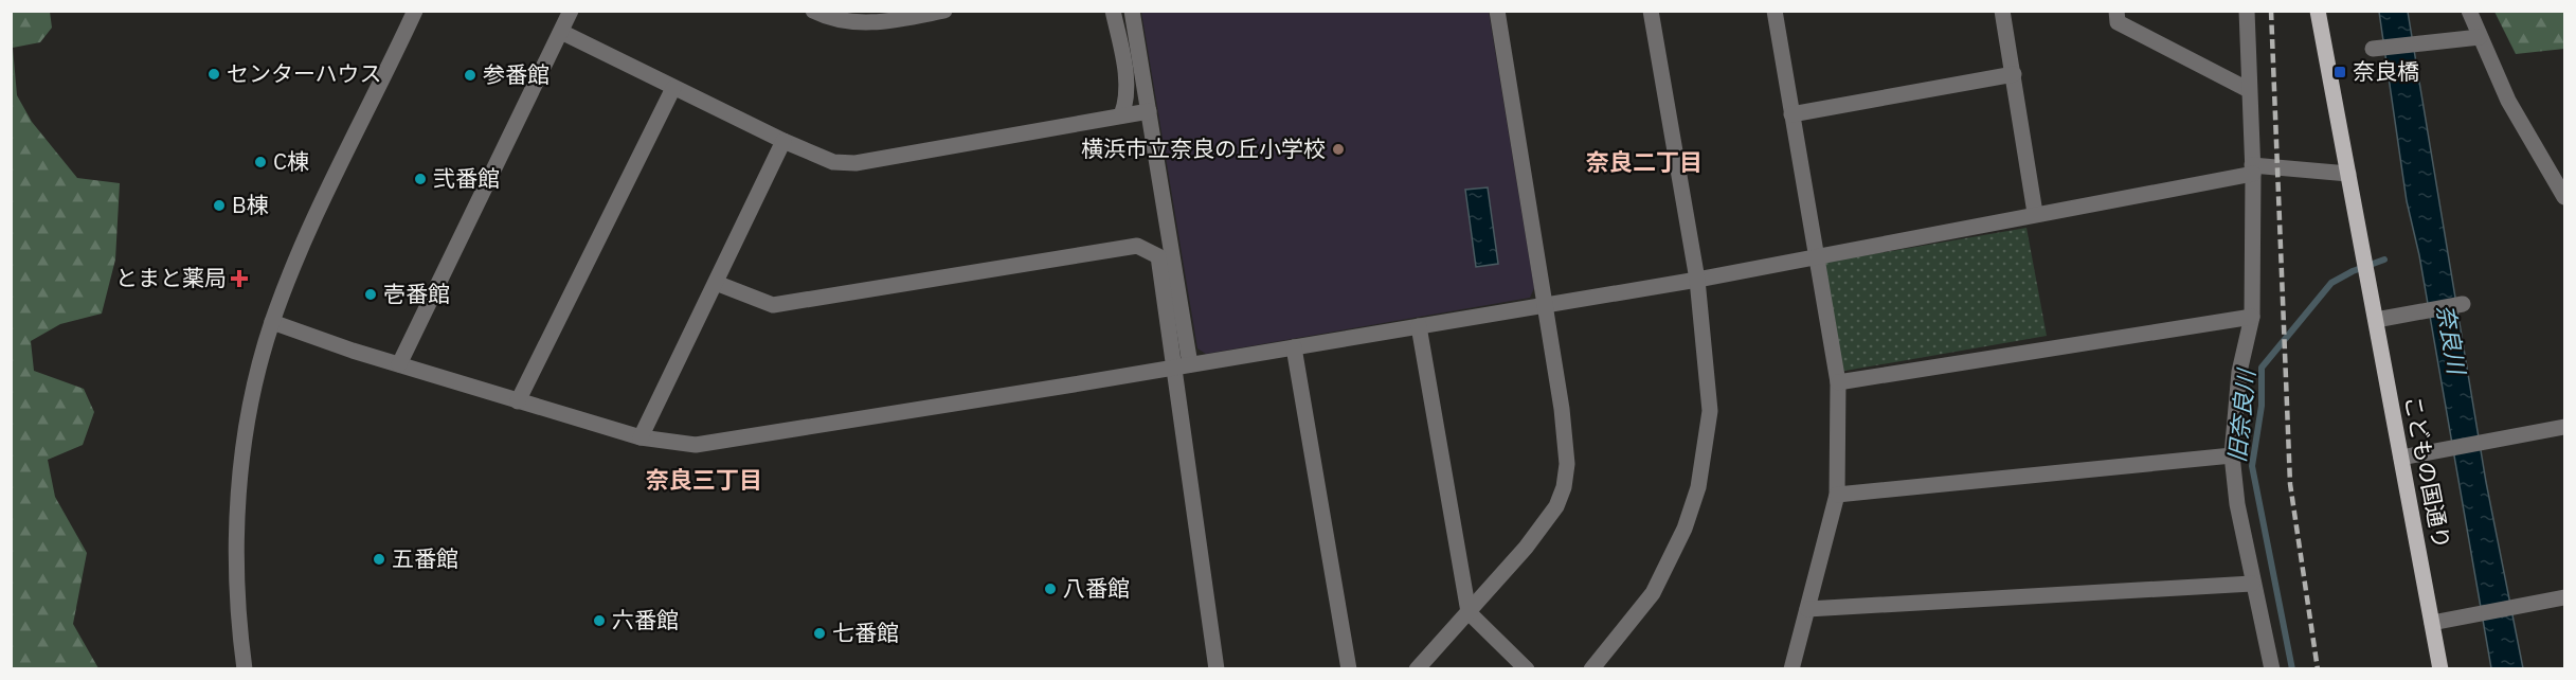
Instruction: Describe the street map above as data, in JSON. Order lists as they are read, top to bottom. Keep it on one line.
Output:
{"streets":{"main road":["こどもの国通り"]},"districts":["奈良二丁目","奈良三丁目"],"water":["奈良川","旧奈良川"],"places":{"transit":["奈良橋"],"other":["センターハウス","参番館","横浜市立奈良の丘小学校","C棟","弐番館","B棟","壱番館","五番館","八番館","六番館","七番館"],"health":["とまと薬局"]}}
